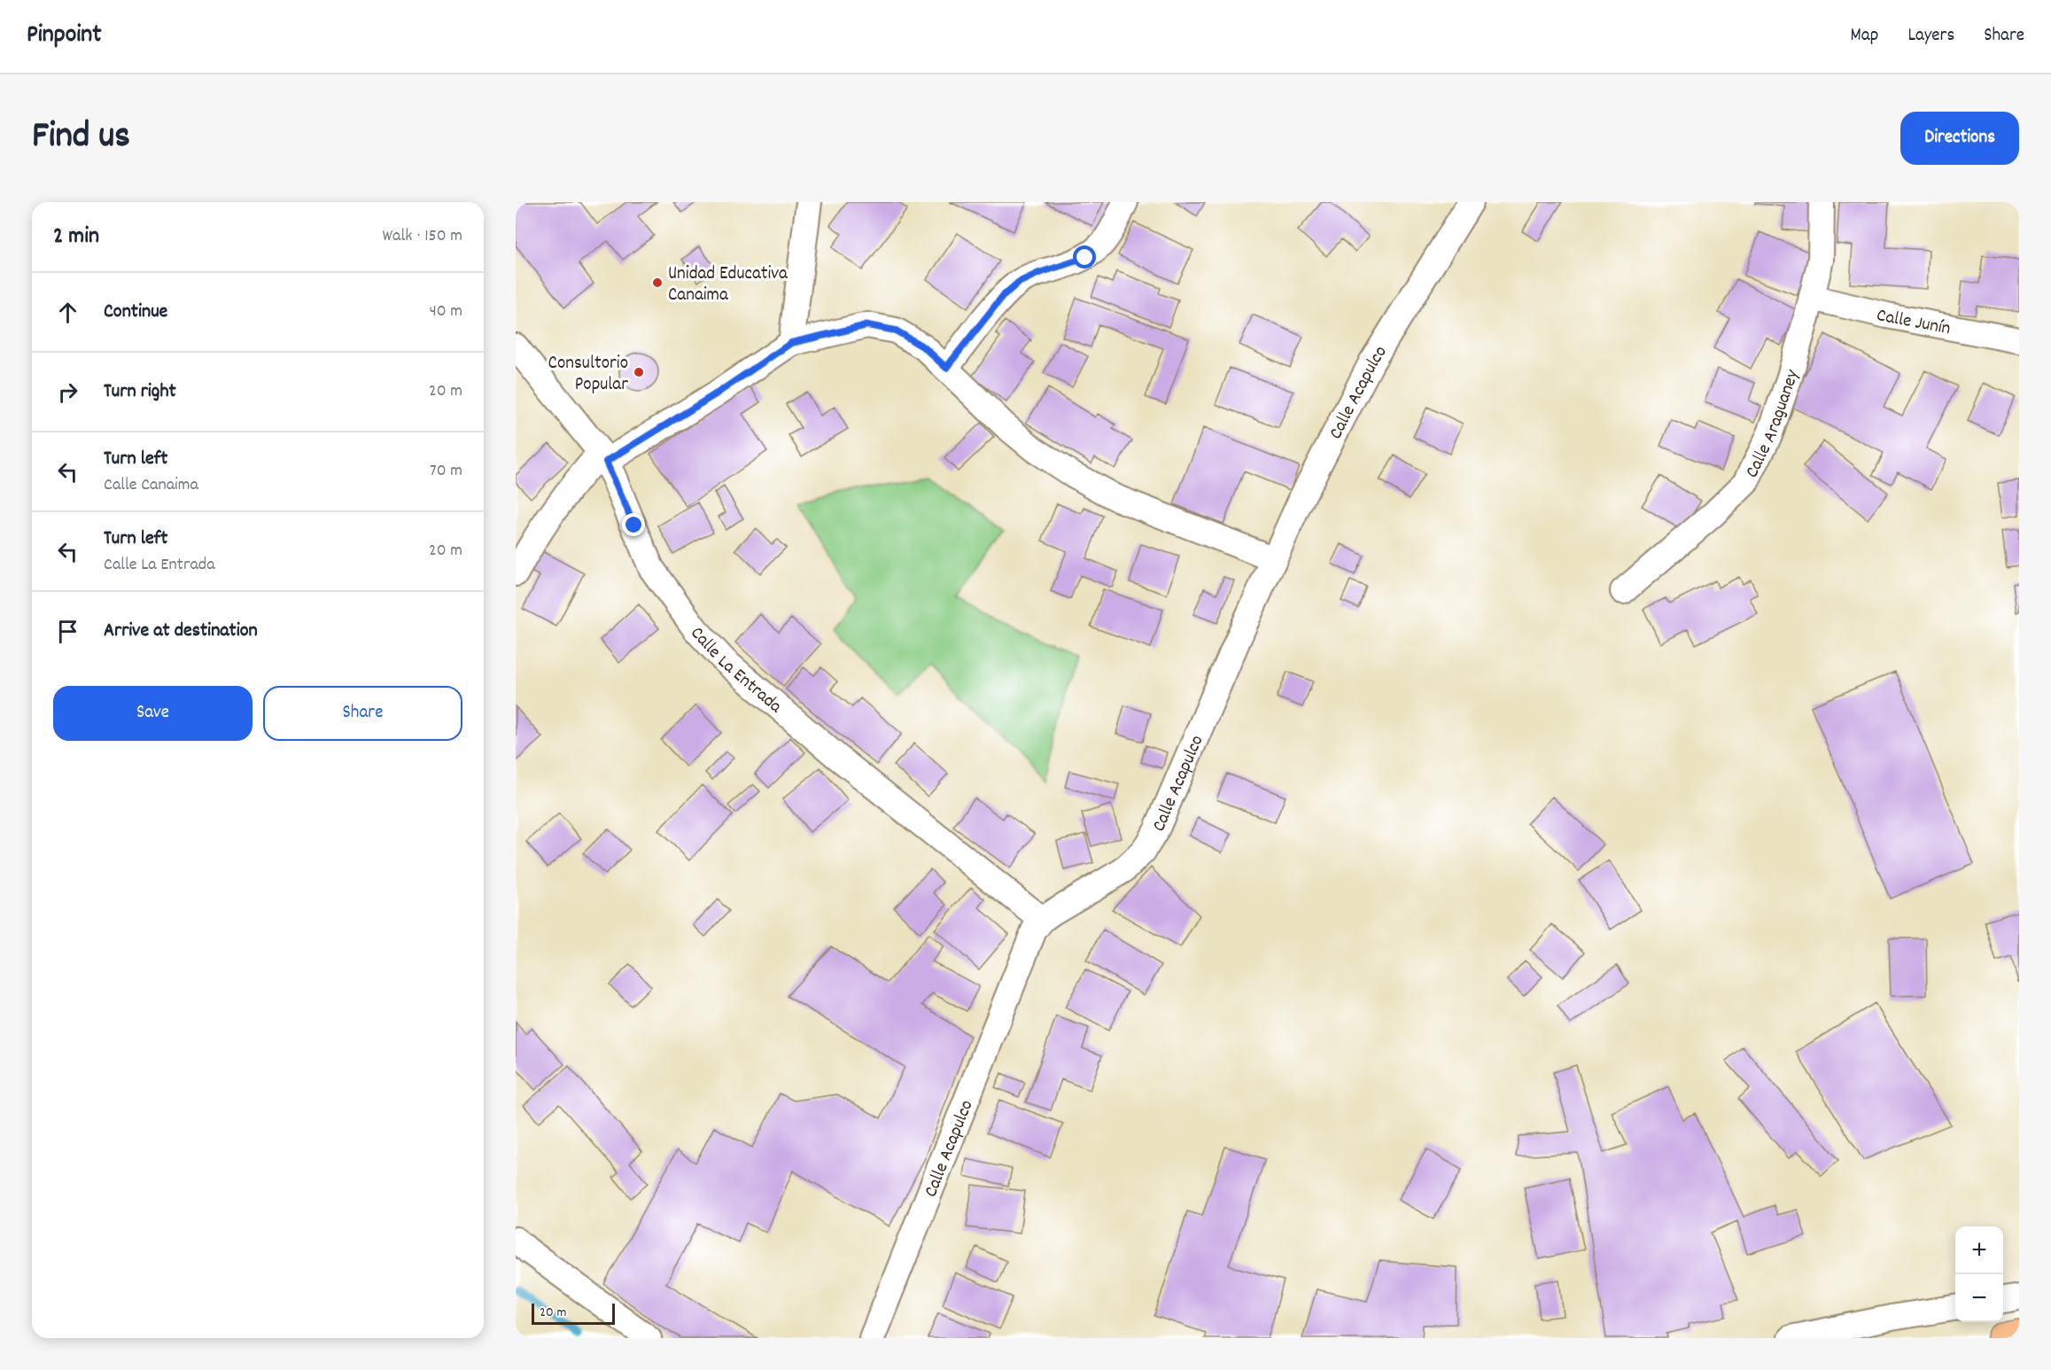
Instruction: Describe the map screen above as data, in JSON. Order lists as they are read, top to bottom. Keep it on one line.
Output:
{"streets":{"street":["Calle Junín","Calle Acapulco","Calle Araguaney","Calle La Entrada"]},"crossings":[["Calle Junín","Calle Araguaney"],["Calle Acapulco","Calle La Entrada"]],"places":["Unidad Educativa Canaima","Consultorio Popular"],"scale_bar":"20 m","page":{"header":"Pinpoint","nav":["Map","Layers","Share"],"title":"Find us","buttons":["Directions",["Save","Share"]],"heading":["2 min","Walk · 150 m"],"list":[["Continue","40 m"],["Turn right","20 m"],["Turn left","Calle Canaima","70 m"],["Turn left","Calle La Entrada","20 m"],"Arrive at destination"],"map_buttons":["+","−"],"scale":"20 m"}}
